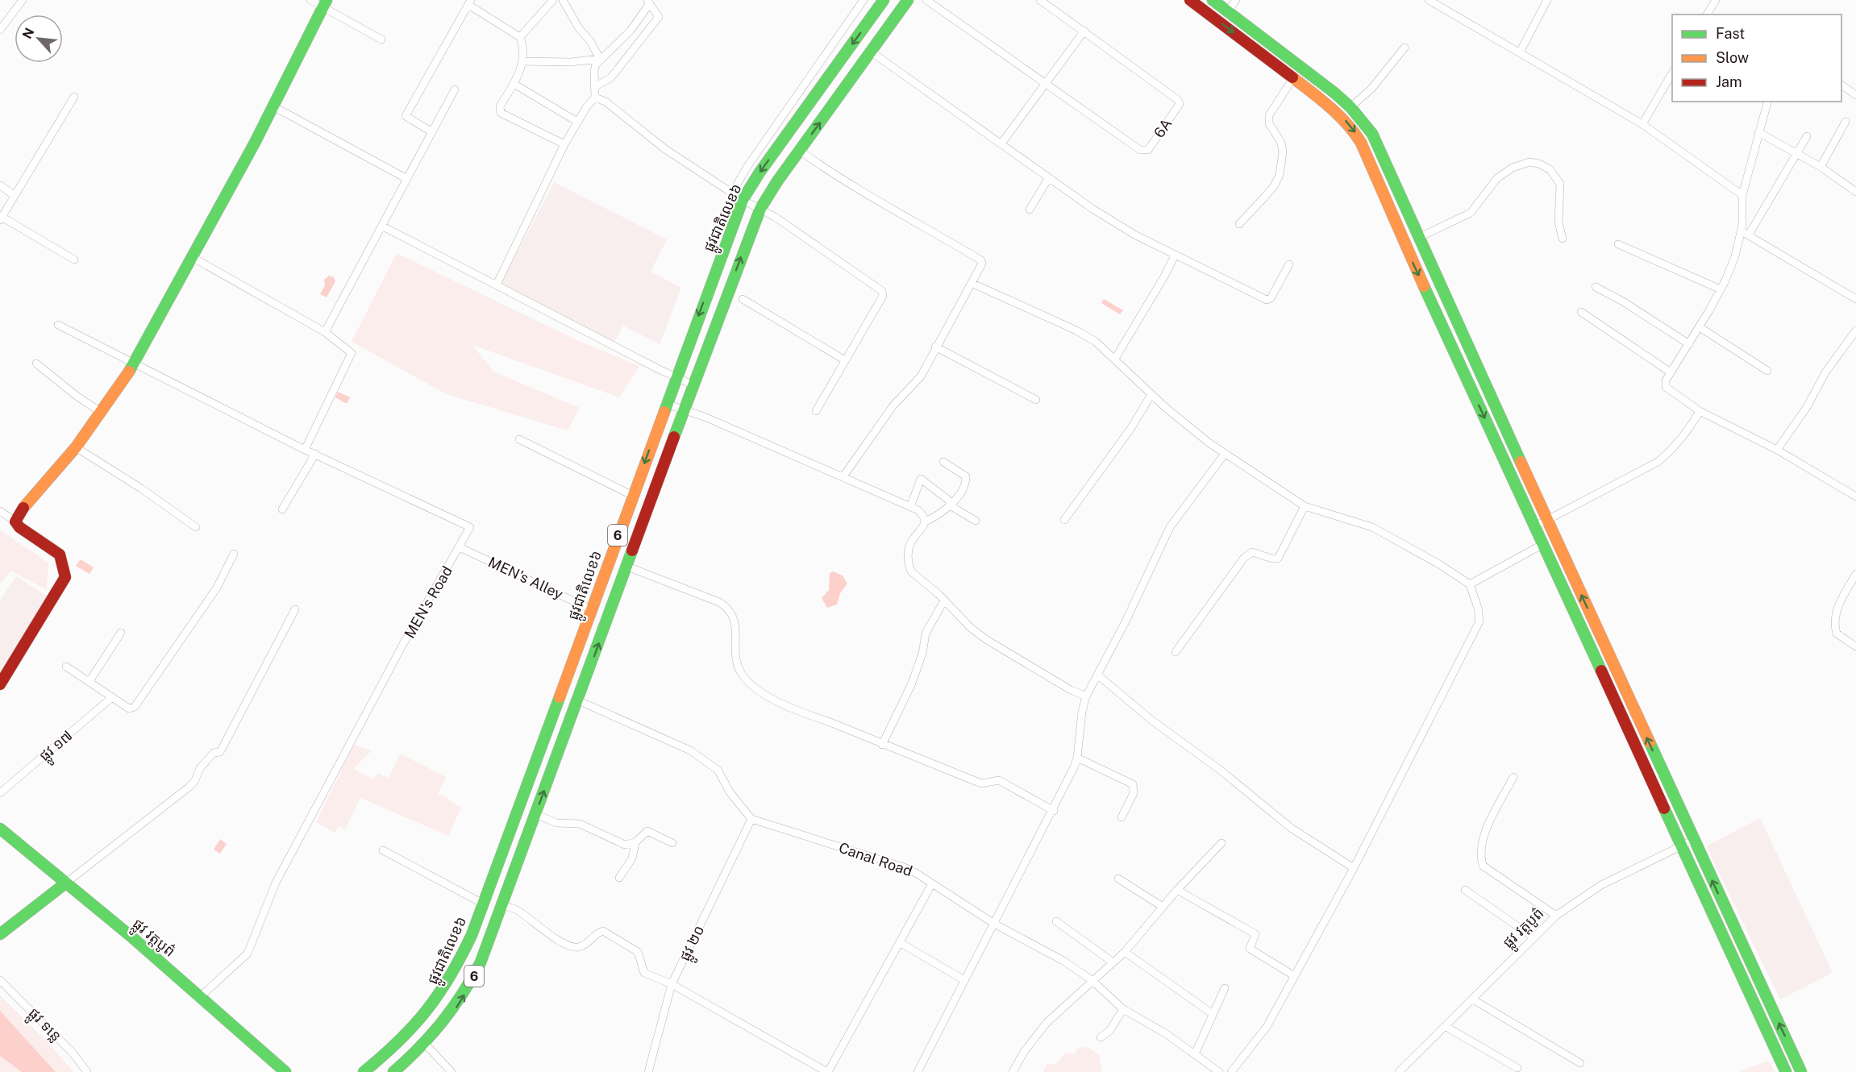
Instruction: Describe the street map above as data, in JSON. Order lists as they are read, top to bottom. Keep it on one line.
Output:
{"streets":{"main road":["ផ្លូវជាតិលេខ៦","6","ផ្លូវ វត្តបូព៌"],"street":["6A","MEN's Alley","MEN's Road","ផ្លូវ ១៧","Canal Road","ផ្លូវ ២០","ផ្លូវ ទន្លេ"]},"crossings":[["ផ្លូវជាតិលេខ៦","MEN's Alley"],["MEN's Alley","MEN's Road"],["MEN's Road","ផ្លូវ វត្តបូព៌"],["Canal Road","ផ្លូវ ២០"]],"legend":["Fast","Slow","Jam"],"north":"top left"}
